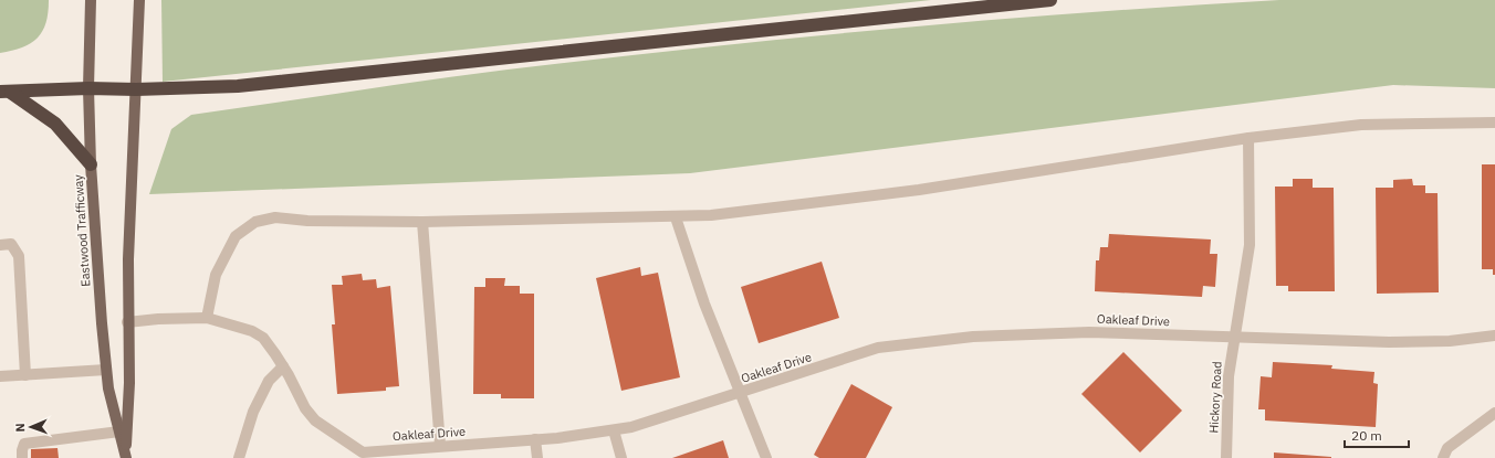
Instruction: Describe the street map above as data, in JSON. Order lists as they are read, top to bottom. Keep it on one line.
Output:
{"streets":{"main road":["Eastwood Trafficway"],"street":["Oakleaf Drive","Hickory Road"]},"crossings":[["Eastwood Trafficway","Oakleaf Drive"],["Oakleaf Drive","Hickory Road"]],"scale_bar":"20 m","north":"left"}
